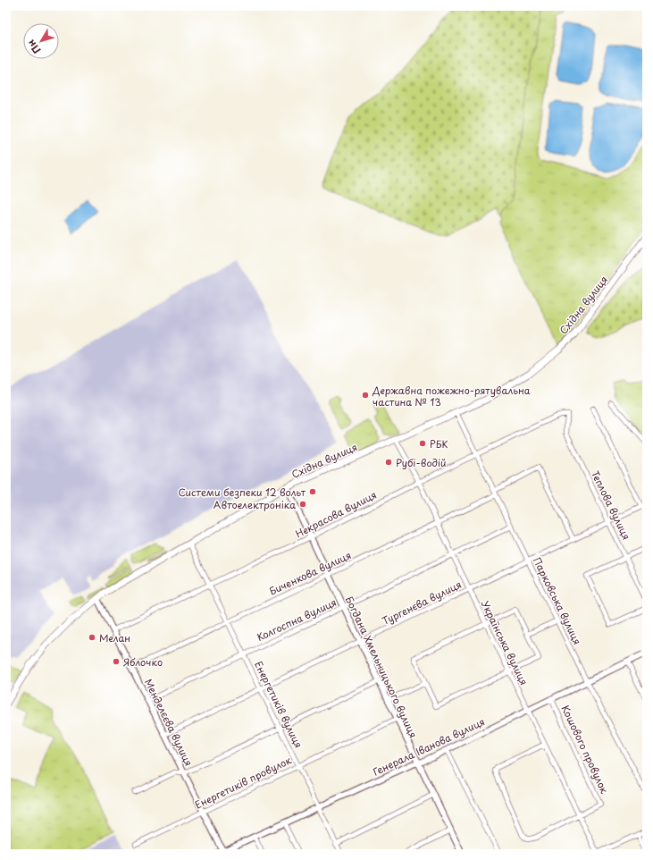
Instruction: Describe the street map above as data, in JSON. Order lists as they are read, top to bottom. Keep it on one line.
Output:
{"streets":{"main road":["Східна вулиця"],"street":["Теплова вулиця","Некрасова вулиця","Биченкова вулиця","Парковська вулиця","Тургенєва вулиця","Колгоспна вулиця","Українська вулиця","Богдана Хмельницького вулиця","Енергетиків вулиця","Менделєєва вулиця","Генерала Іванова вулиця","Кошового провулок","Енергетиків провулок"]},"crossings":[["Східна вулиця","Парковська вулиця"],["Східна вулиця","Українська вулиця"],["Східна вулиця","Богдана Хмельницького вулиця"],["Східна вулиця","Енергетиків вулиця"],["Східна вулиця","Менделєєва вулиця"],["Теплова вулиця","Некрасова вулиця"],["Теплова вулиця","Тургенєва вулиця"],["Некрасова вулиця","Парковська вулиця"],["Некрасова вулиця","Українська вулиця"],["Некрасова вулиця","Богдана Хмельницького вулиця"],["Некрасова вулиця","Енергетиків вулиця"],["Некрасова вулиця","Менделєєва вулиця"],["Биченкова вулиця","Парковська вулиця"],["Биченкова вулиця","Тургенєва вулиця"],["Биченкова вулиця","Українська вулиця"],["Биченкова вулиця","Богдана Хмельницького вулиця"],["Биченкова вулиця","Енергетиків вулиця"],["Биченкова вулиця","Менделєєва вулиця"],["Парковська вулиця","Тургенєва вулиця"],["Парковська вулиця","Колгоспна вулиця"],["Парковська вулиця","Генерала Іванова вулиця"],["Тургенєва вулиця","Українська вулиця"],["Тургенєва вулиця","Богдана Хмельницького вулиця"],["Тургенєва вулиця","Енергетиків вулиця"],["Тургенєва вулиця","Менделєєва вулиця"],["Колгоспна вулиця","Українська вулиця"],["Колгоспна вулиця","Богдана Хмельницького вулиця"],["Колгоспна вулиця","Енергетиків вулиця"],["Колгоспна вулиця","Менделєєва вулиця"],["Українська вулиця","Генерала Іванова вулиця"],["Українська вулиця","Кошового провулок"],["Богдана Хмельницького вулиця","Генерала Іванова вулиця"],["Богдана Хмельницького вулиця","Енергетиків провулок"],["Енергетиків вулиця","Генерала Іванова вулиця"],["Енергетиків вулиця","Енергетиків провулок"],["Менделєєва вулиця","Генерала Іванова вулиця"],["Менделєєва вулиця","Енергетиків провулок"],["Генерала Іванова вулиця","Кошового провулок"]],"places":["Державна пожежно-рятувальна частина № 13","РБК","Рубі-водій","Системи безпеки 12 вольт","Автоелектроніка","Мелан","Яблочко"],"north":"bottom left"}
